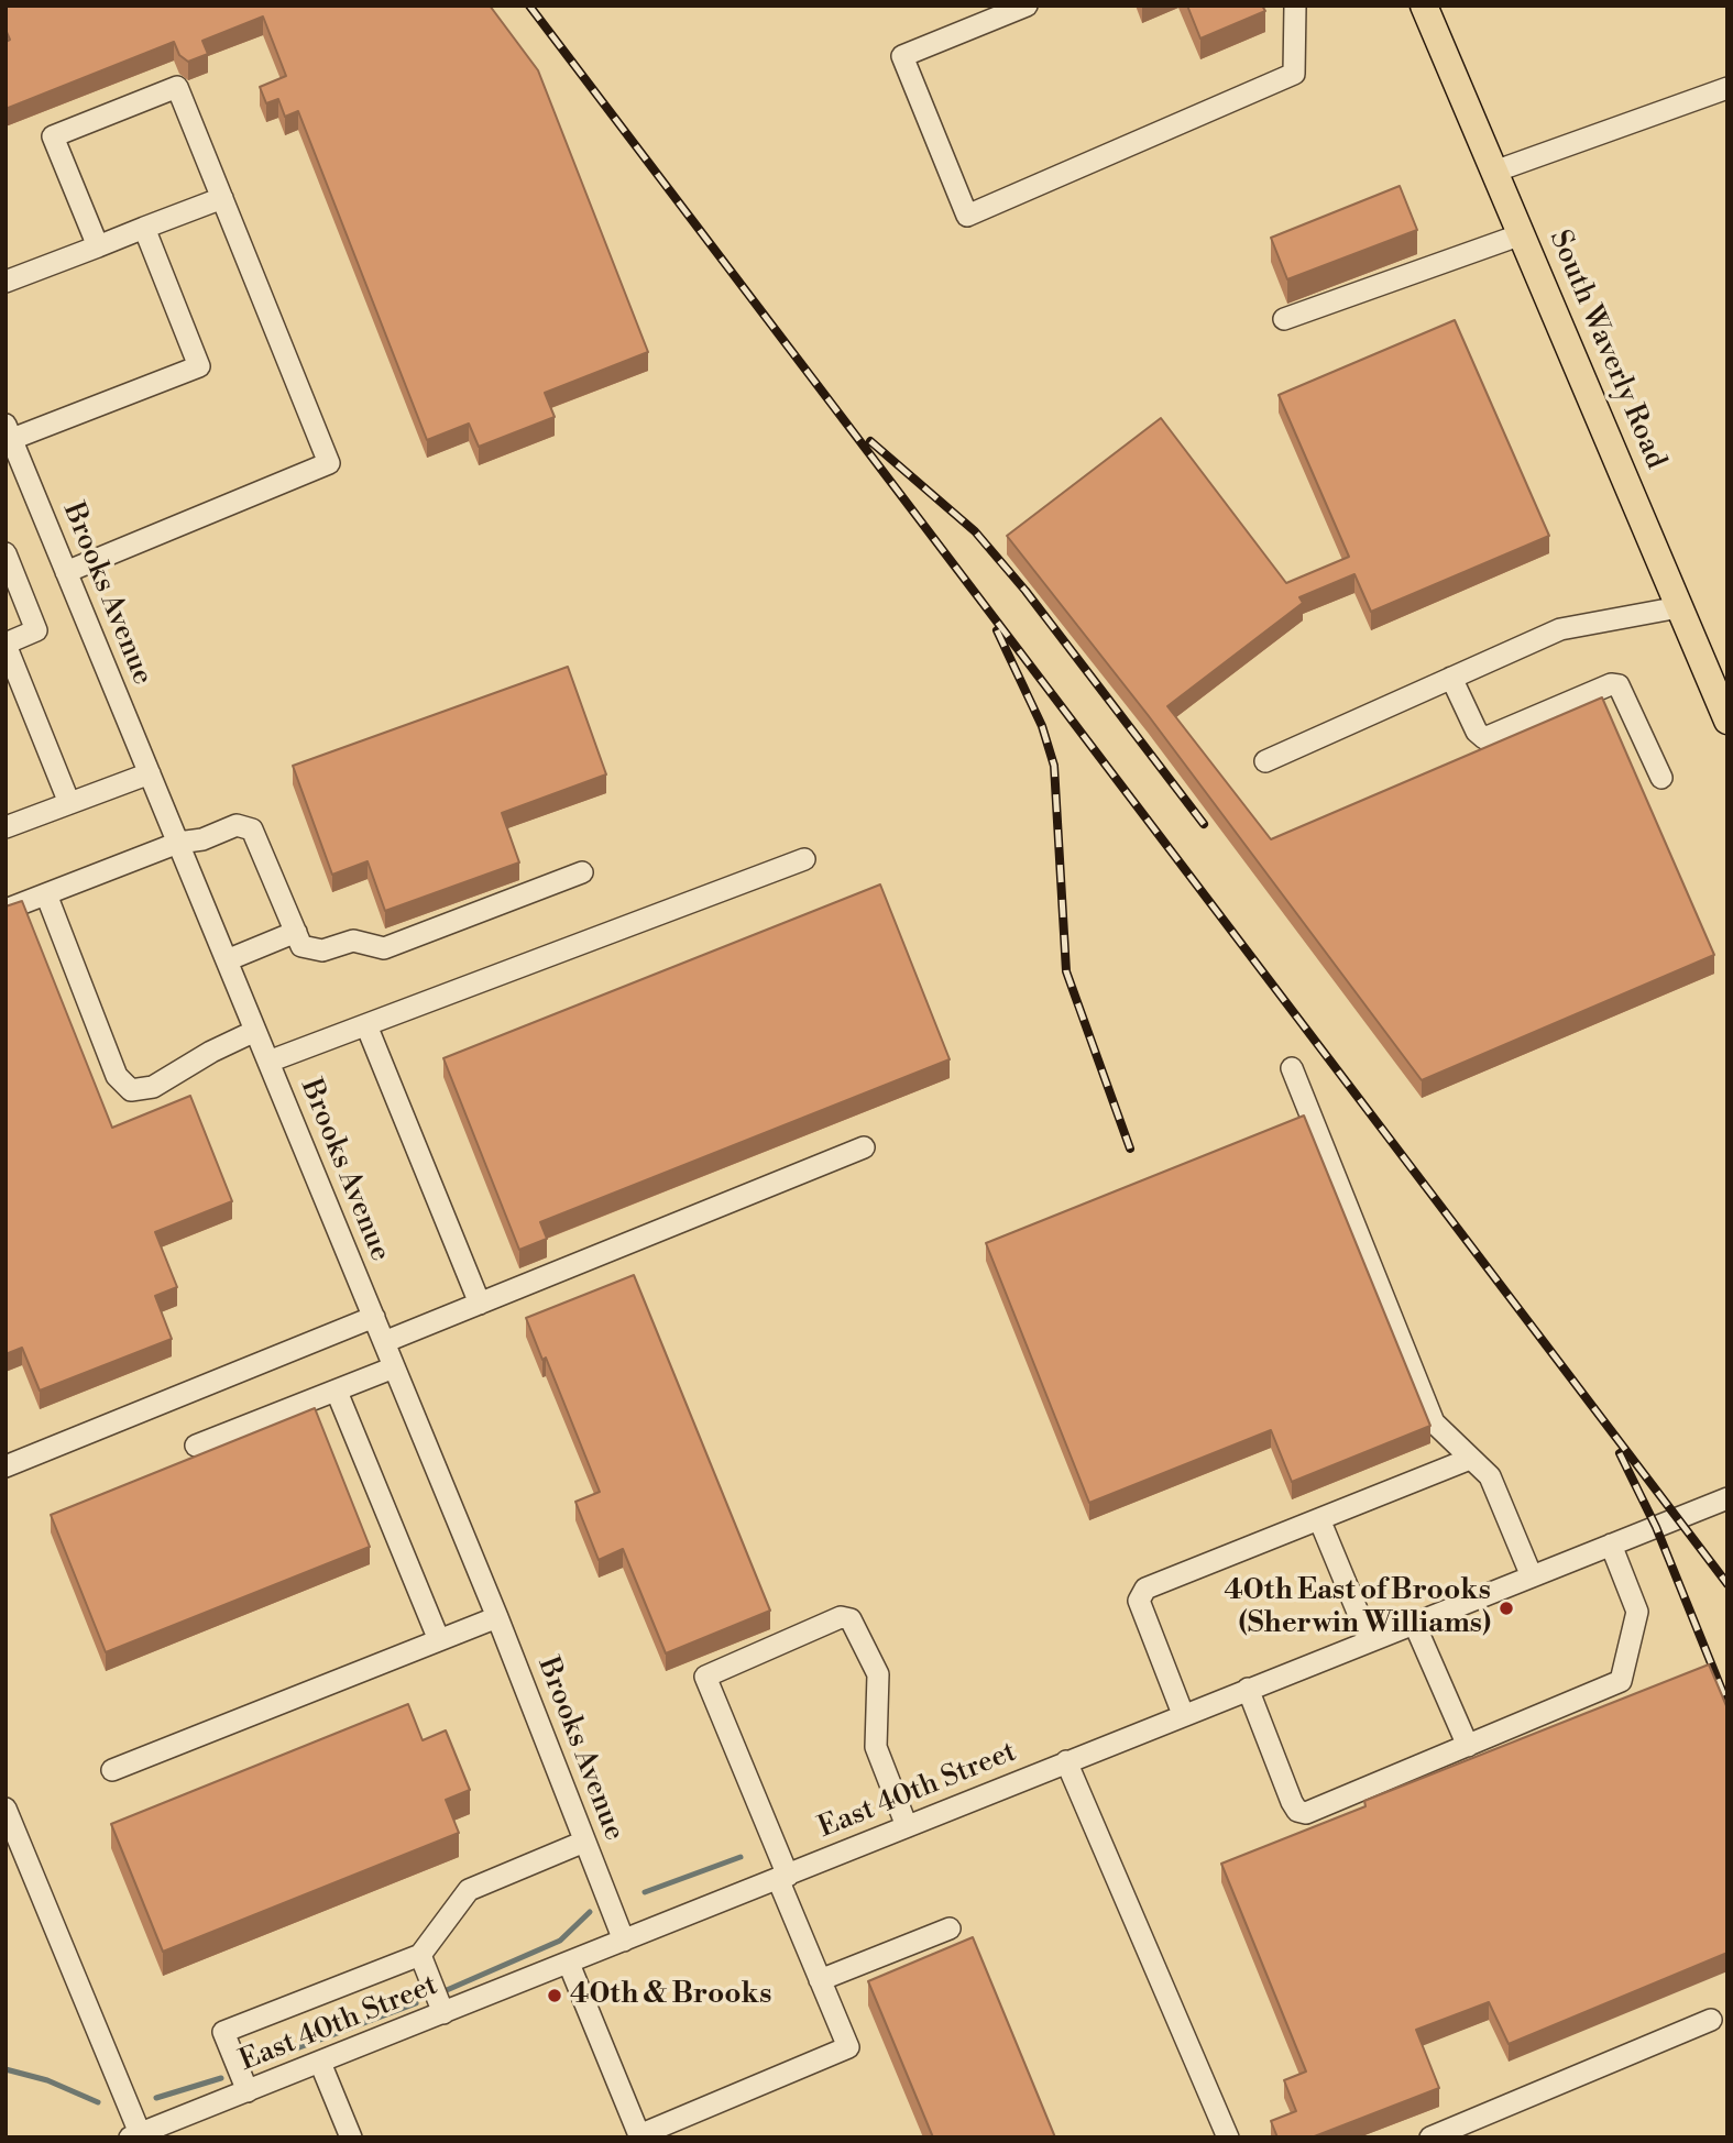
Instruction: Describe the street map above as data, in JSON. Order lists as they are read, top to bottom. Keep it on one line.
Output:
{"streets":{"main road":["South Waverly Road"],"street":["Brooks Avenue","East 40th Street"]},"crossings":[["Brooks Avenue","East 40th Street"]],"places":["40th East of Brooks (Sherwin Williams)","40th & Brooks"]}
